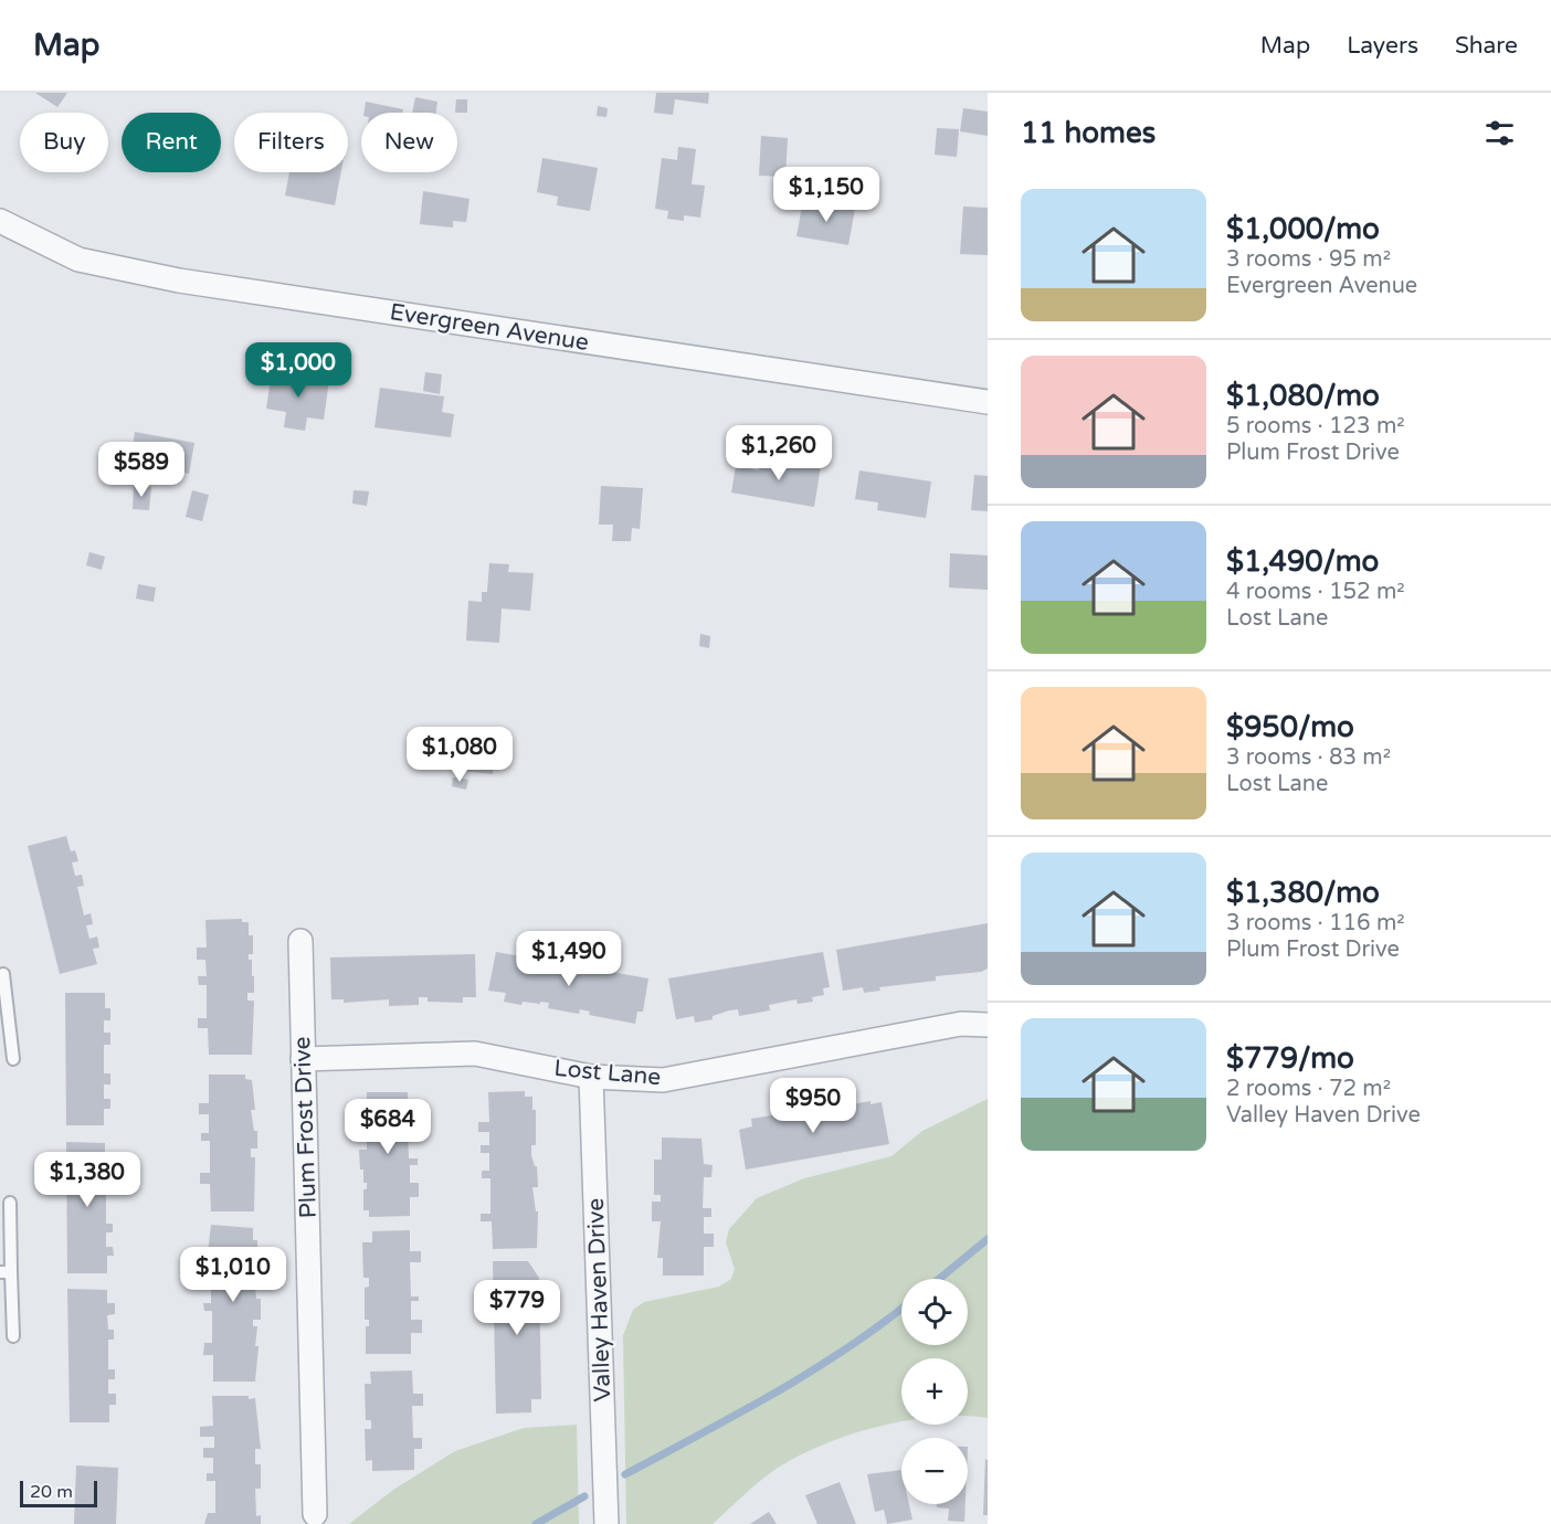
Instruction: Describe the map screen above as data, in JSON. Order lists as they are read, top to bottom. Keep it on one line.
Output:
{"streets":{"street":["Evergreen Avenue","Lost Lane","Plum Frost Drive","Valley Haven Drive"]},"crossings":[["Lost Lane","Plum Frost Drive"],["Lost Lane","Valley Haven Drive"]],"scale_bar":"20 m","page":{"header":"Map","nav":["Map","Layers","Share"],"heading":"11 homes","chip":["Buy","Rent","Filters","New"],"price":["$1,150","$1,000","$1,260","$589","$1,080","$1,490","$950","$684","$1,380","$1,010","$779"],"list":[{"name":"$1,000/mo","note":"3 rooms · 95 m² · Evergreen Avenue"},{"name":"$1,080/mo","note":"5 rooms · 123 m² · Plum Frost Drive"},{"name":"$1,490/mo","note":"4 rooms · 152 m² · Lost Lane"},{"name":"$950/mo","note":"3 rooms · 83 m² · Lost Lane"},{"name":"$1,380/mo","note":"3 rooms · 116 m² · Plum Frost Drive"},{"name":"$779/mo","note":"2 rooms · 72 m² · Valley Haven Drive"}],"map_buttons":["+","−"],"scale":"20 m"}}
